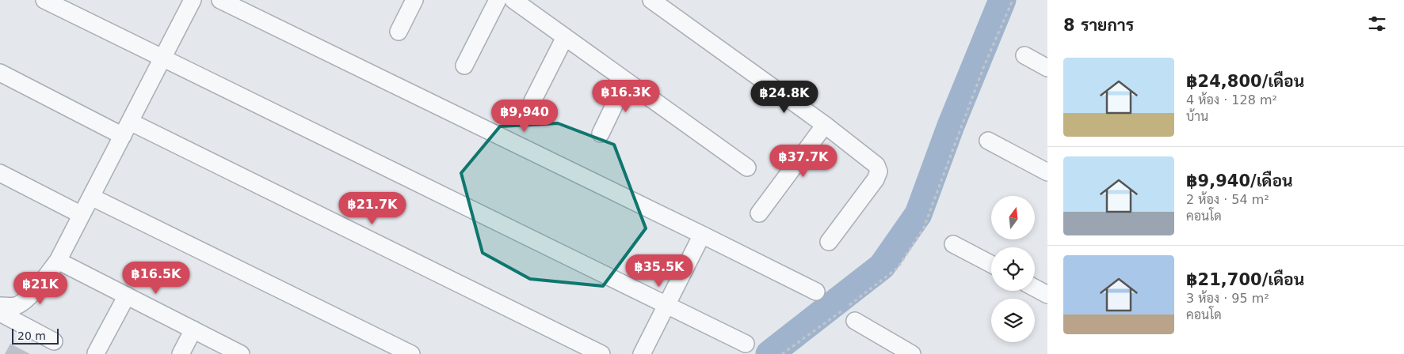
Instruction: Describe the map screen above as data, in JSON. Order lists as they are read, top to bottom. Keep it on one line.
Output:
{"scale_bar":"20 m","north":"top","page":{"heading":"8 รายการ","list":[{"name":"฿24,800/เดือน","note":"4 ห้อง · 128 m² · บ้าน"},{"name":"฿9,940/เดือน","note":"2 ห้อง · 54 m² · คอนโด"},{"name":"฿21,700/เดือน","note":"3 ห้อง · 95 m² · คอนโด"}],"price":["฿16.3K","฿24.8K","฿9,940","฿37.7K","฿21.7K","฿35.5K","฿16.5K","฿21K"],"scale":"20 m"}}
